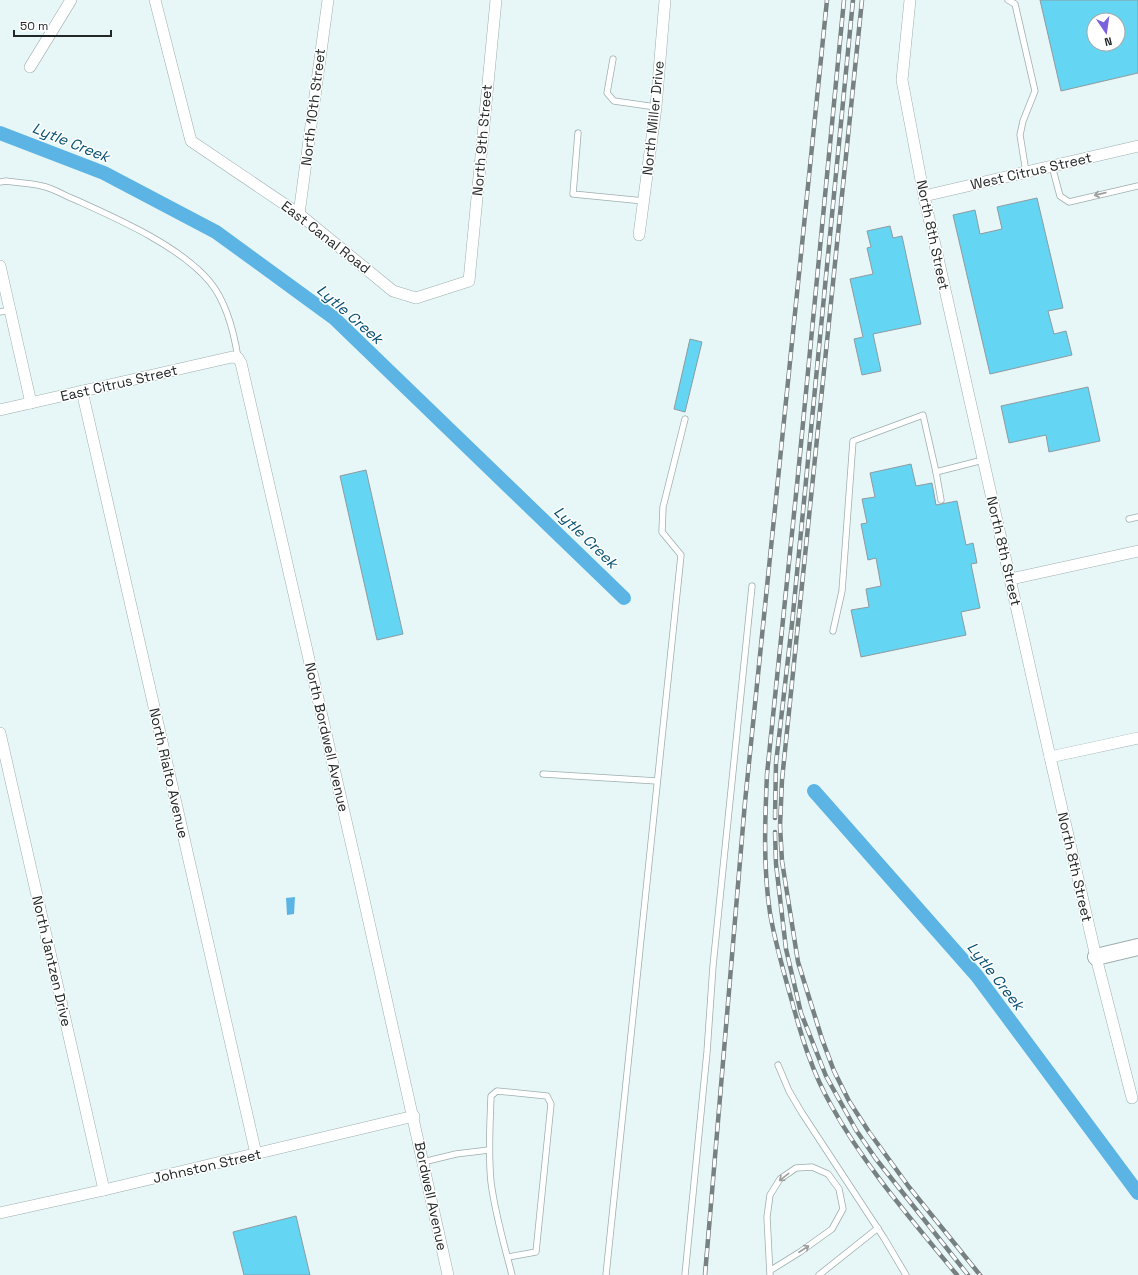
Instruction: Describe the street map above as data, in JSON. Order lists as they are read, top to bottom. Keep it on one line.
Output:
{"streets":{"street":["North 10th Street","North Miller Drive","North 9th Street","West Citrus Street","North 8th Street","East Canal Road","East Citrus Street","North Bordwell Avenue","North Rialto Avenue","North Jantzen Drive","Johnston Street","Bordwell Avenue"]},"crossings":[["North 10th Street","East Canal Road"],["North 9th Street","East Canal Road"],["West Citrus Street","North 8th Street"],["East Citrus Street","North Bordwell Avenue"],["East Citrus Street","North Rialto Avenue"],["North Bordwell Avenue","Johnston Street"],["North Bordwell Avenue","Bordwell Avenue"],["North Rialto Avenue","Johnston Street"],["North Jantzen Drive","Johnston Street"],["Johnston Street","Bordwell Avenue"]],"water":["Lytle Creek"],"scale_bar":"50 m","north":"bottom"}
